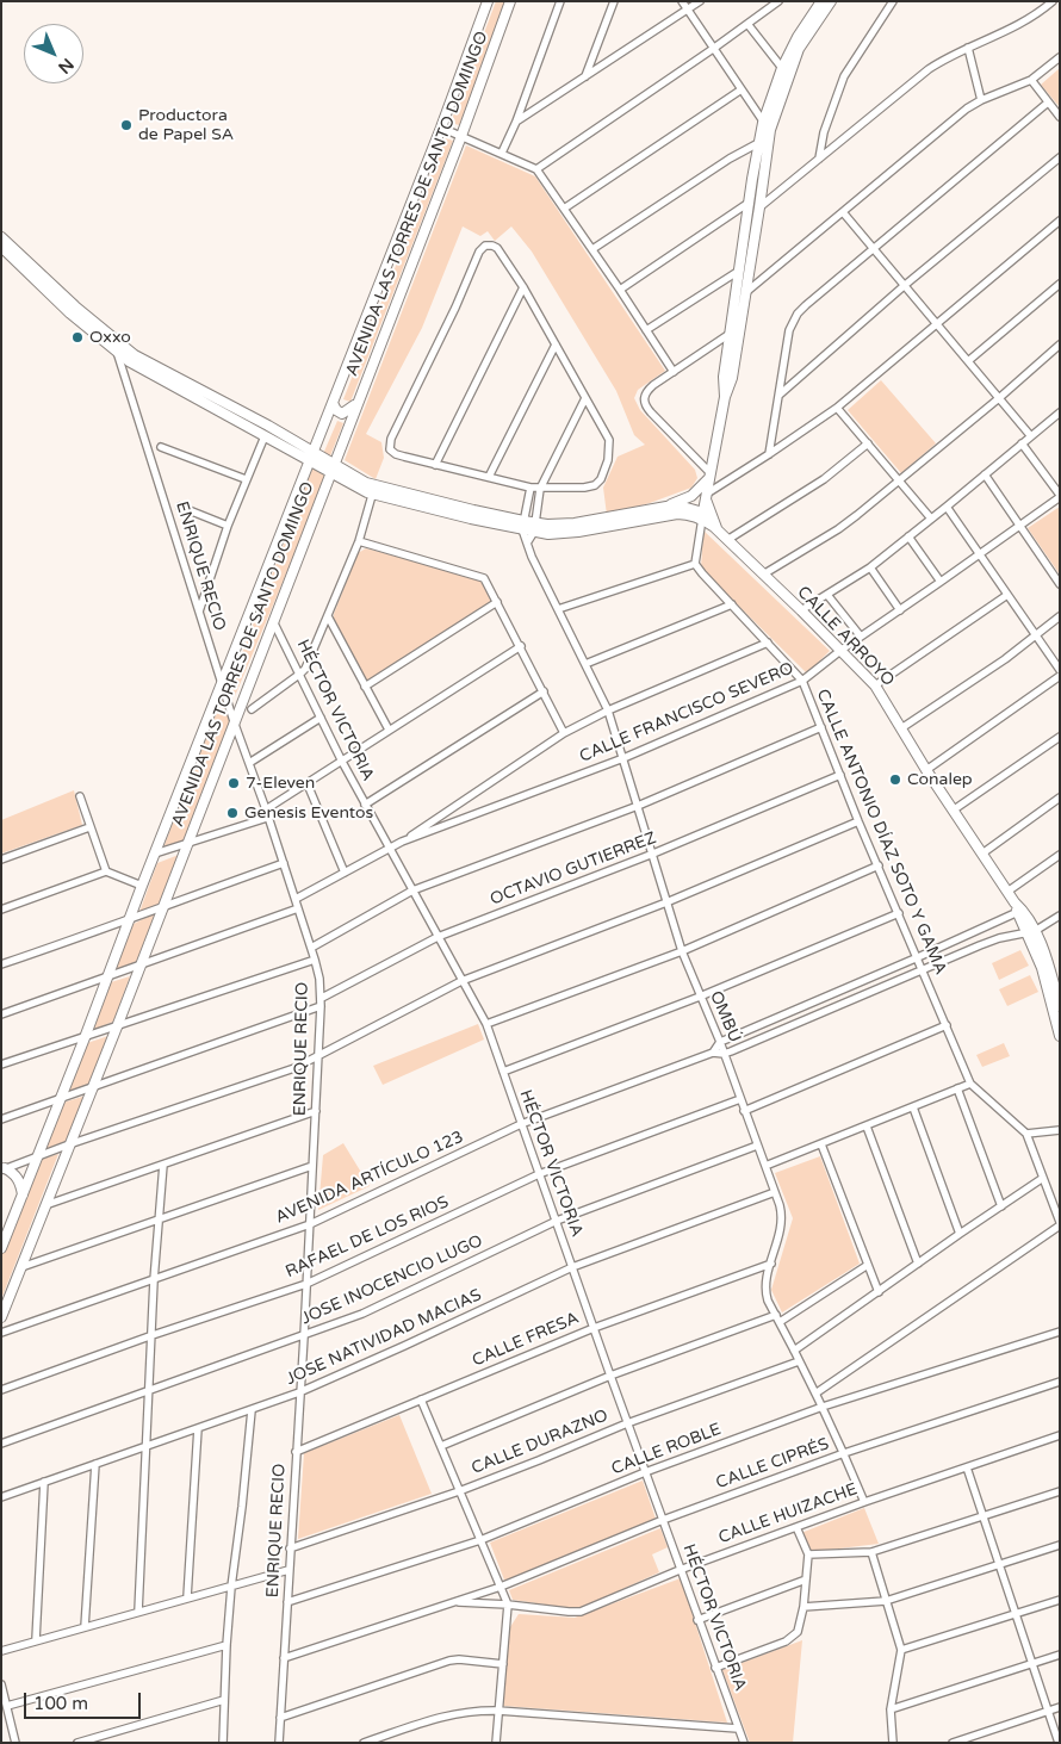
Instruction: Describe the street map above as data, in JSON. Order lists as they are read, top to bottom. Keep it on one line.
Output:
{"streets":{"street":["AVENIDA LAS TORRES DE SANTO DOMINGO","ENRIQUE RECIO","CALLE ARROYO","HÉCTOR VICTORIA","CALLE FRANCISCO SEVERO","CALLE ANTONIO DÍAZ SOTO Y GAMA","OCTAVIO GUTIERREZ","OMBÚ","AVENIDA ARTÍCULO 123","RAFAEL DE LOS RIOS","JOSE INOCENCIO LUGO","JOSE NATIVIDAD MACIAS","CALLE FRESA","CALLE DURAZNO","CALLE ROBLE","CALLE CIPRÉS","CALLE HUIZACHE"]},"crossings":[["AVENIDA LAS TORRES DE SANTO DOMINGO","ENRIQUE RECIO"],["AVENIDA LAS TORRES DE SANTO DOMINGO","HÉCTOR VICTORIA"],["ENRIQUE RECIO","CALLE FRANCISCO SEVERO"],["ENRIQUE RECIO","OCTAVIO GUTIERREZ"],["ENRIQUE RECIO","AVENIDA ARTÍCULO 123"],["ENRIQUE RECIO","RAFAEL DE LOS RIOS"],["ENRIQUE RECIO","JOSE INOCENCIO LUGO"],["ENRIQUE RECIO","JOSE NATIVIDAD MACIAS"],["ENRIQUE RECIO","CALLE FRESA"],["ENRIQUE RECIO","CALLE DURAZNO"],["ENRIQUE RECIO","CALLE ROBLE"],["ENRIQUE RECIO","CALLE HUIZACHE"],["CALLE ARROYO","CALLE FRANCISCO SEVERO"],["HÉCTOR VICTORIA","CALLE FRANCISCO SEVERO"],["HÉCTOR VICTORIA","OCTAVIO GUTIERREZ"],["HÉCTOR VICTORIA","AVENIDA ARTÍCULO 123"],["HÉCTOR VICTORIA","RAFAEL DE LOS RIOS"],["HÉCTOR VICTORIA","JOSE INOCENCIO LUGO"],["HÉCTOR VICTORIA","JOSE NATIVIDAD MACIAS"],["HÉCTOR VICTORIA","CALLE FRESA"],["HÉCTOR VICTORIA","CALLE DURAZNO"],["HÉCTOR VICTORIA","CALLE ROBLE"],["HÉCTOR VICTORIA","CALLE CIPRÉS"],["HÉCTOR VICTORIA","CALLE HUIZACHE"],["CALLE FRANCISCO SEVERO","CALLE ANTONIO DÍAZ SOTO Y GAMA"],["CALLE FRANCISCO SEVERO","OMBÚ"],["CALLE ANTONIO DÍAZ SOTO Y GAMA","OCTAVIO GUTIERREZ"],["OCTAVIO GUTIERREZ","OMBÚ"],["OMBÚ","RAFAEL DE LOS RIOS"],["OMBÚ","JOSE INOCENCIO LUGO"],["OMBÚ","JOSE NATIVIDAD MACIAS"],["OMBÚ","CALLE FRESA"],["OMBÚ","CALLE DURAZNO"],["OMBÚ","CALLE ROBLE"],["OMBÚ","CALLE CIPRÉS"],["OMBÚ","CALLE HUIZACHE"],["CALLE CIPRÉS","CALLE HUIZACHE"]],"places":["Productora de Papel SA","Oxxo","Conalep","7-Eleven","Genesis Eventos"],"scale_bar":"100 m","north":"bottom right"}
